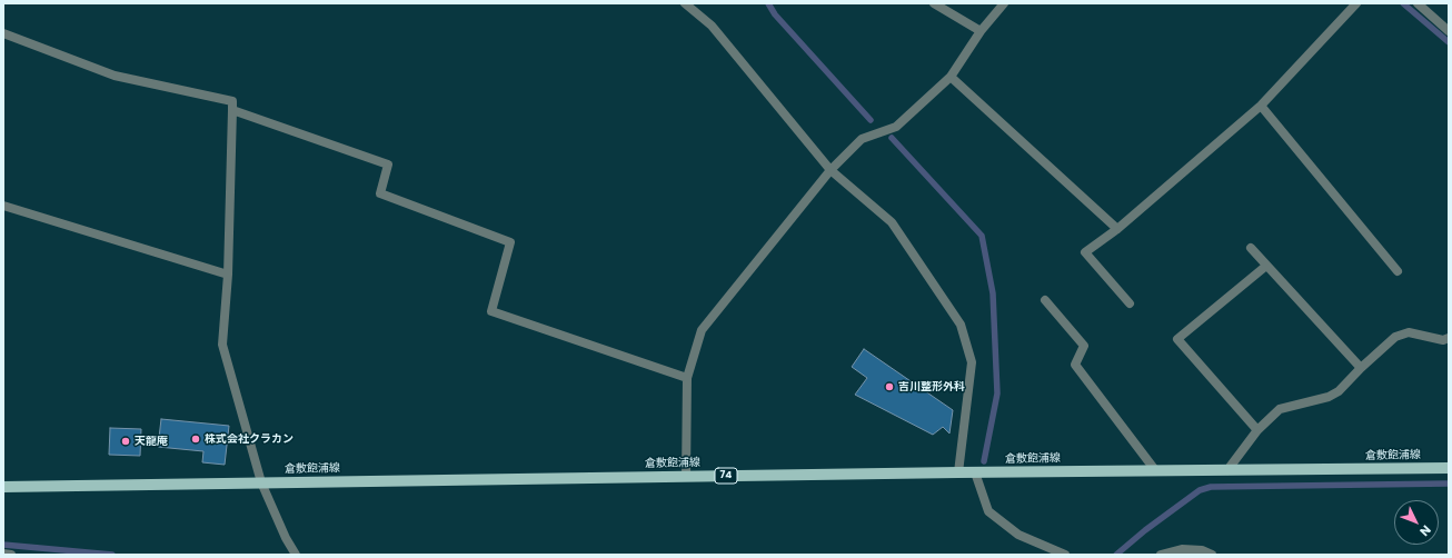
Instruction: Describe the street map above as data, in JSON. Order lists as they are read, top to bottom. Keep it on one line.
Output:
{"streets":{"main road":["倉敷飽浦線","74"]},"places":["吉川整形外科","株式会社クラカン","天龍庵"],"north":"bottom right"}
